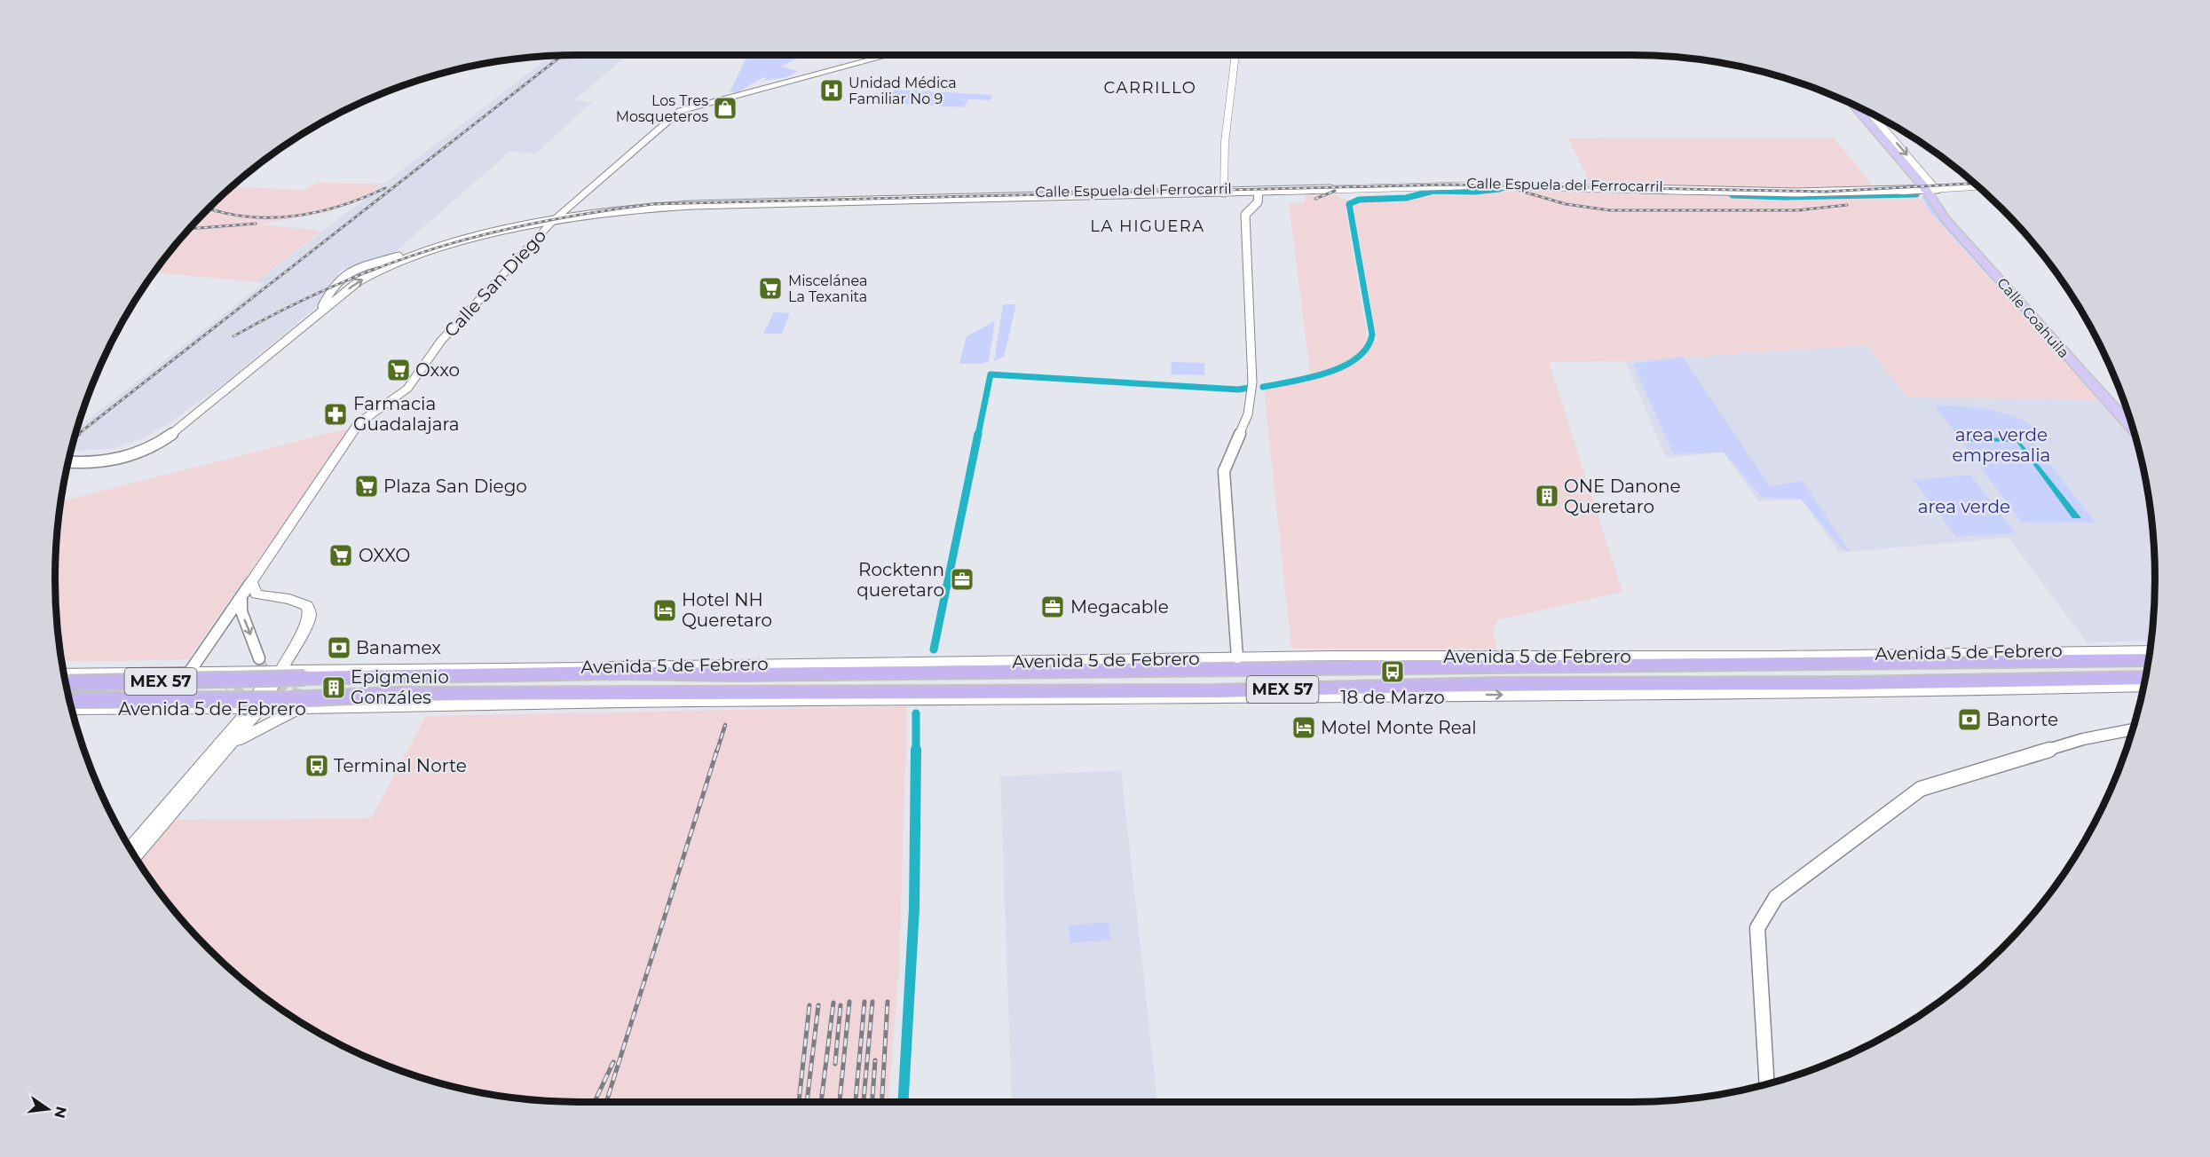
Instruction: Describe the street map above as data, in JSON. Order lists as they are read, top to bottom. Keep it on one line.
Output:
{"streets":{"highway":["Avenida 5 de Febrero","MEX 57"],"main road":["Calle San Diego","Calle Coahuila"],"street":["Calle Espuela del Ferrocarril"]},"crossings":[["Calle Espuela del Ferrocarril","Calle San Diego"],["Calle Espuela del Ferrocarril","Calle Coahuila"],["Calle San Diego","Avenida 5 de Febrero"]],"districts":["CARRILLO","LA HIGUERA"],"parks":["area verde empresalia","area verde"],"places":{"hospital":["Unidad Médica Familiar No 9"],"shop":["Los Tres Mosqueteros"],"supermarket":["Miscelánea La Texanita","Oxxo","Plaza San Diego","OXXO"],"pharmacy":["Farmacia Guadalajara"],"building":["ONE Danone Queretaro","Epigmenio Gonzáles"],"office":["Rocktenn queretaro","Megacable"],"hotel":["Hotel NH Queretaro","Motel Monte Real"],"bank":["Banamex","Banorte"],"bus stop":["18 de Marzo","Terminal Norte"]},"north":"right"}
